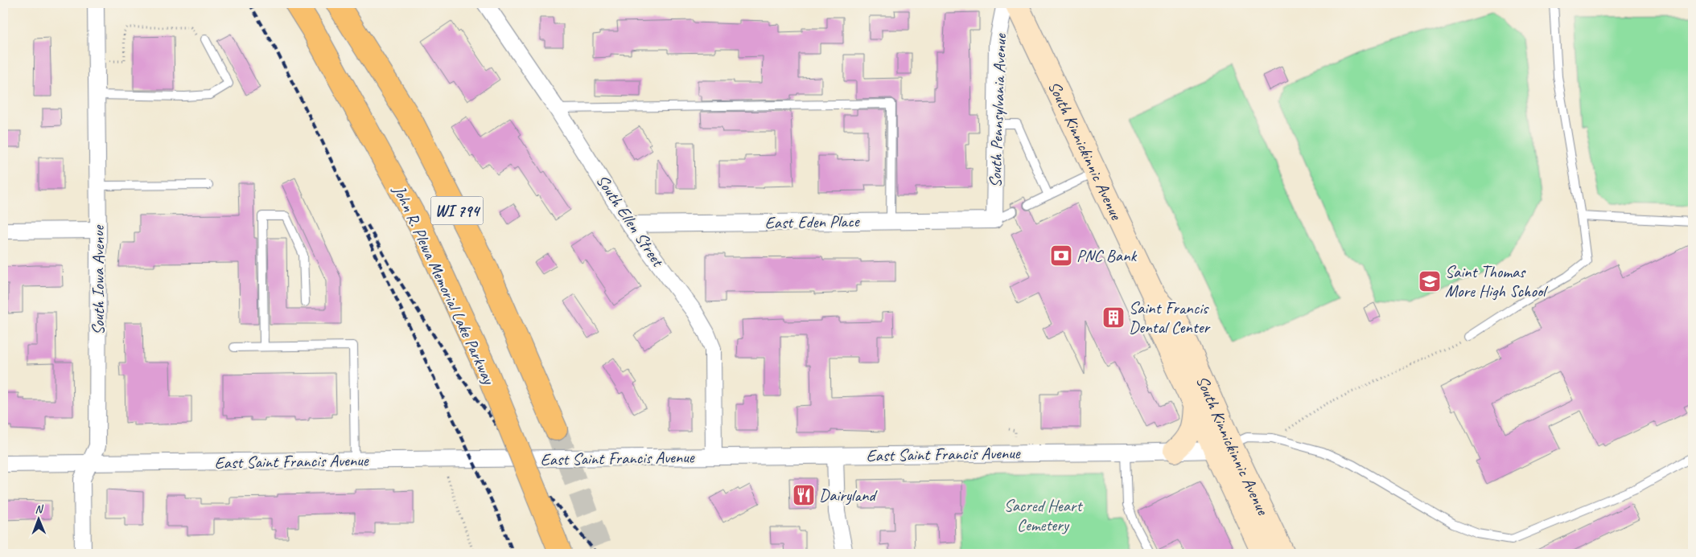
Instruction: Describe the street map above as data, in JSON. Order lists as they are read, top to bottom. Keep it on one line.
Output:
{"streets":{"main road":["South Kinnickinnic Avenue","WI 794","John R. Plewa Memorial Lake Parkway"],"street":["South Pennsylvania Avenue","South Ellen Street","East Eden Place","South Iowa Avenue","East Saint Francis Avenue"]},"crossings":[["South Pennsylvania Avenue","East Eden Place"],["South Kinnickinnic Avenue","East Saint Francis Avenue"],["South Ellen Street","East Eden Place"],["South Ellen Street","East Saint Francis Avenue"],["South Iowa Avenue","East Saint Francis Avenue"]],"parks":["Sacred Heart Cemetery"],"places":{"bank":["PNC Bank"],"school or university":["Saint Thomas More High School"],"building":["Saint Francis Dental Center"],"restaurant":["Dairyland"]},"north":"top"}
